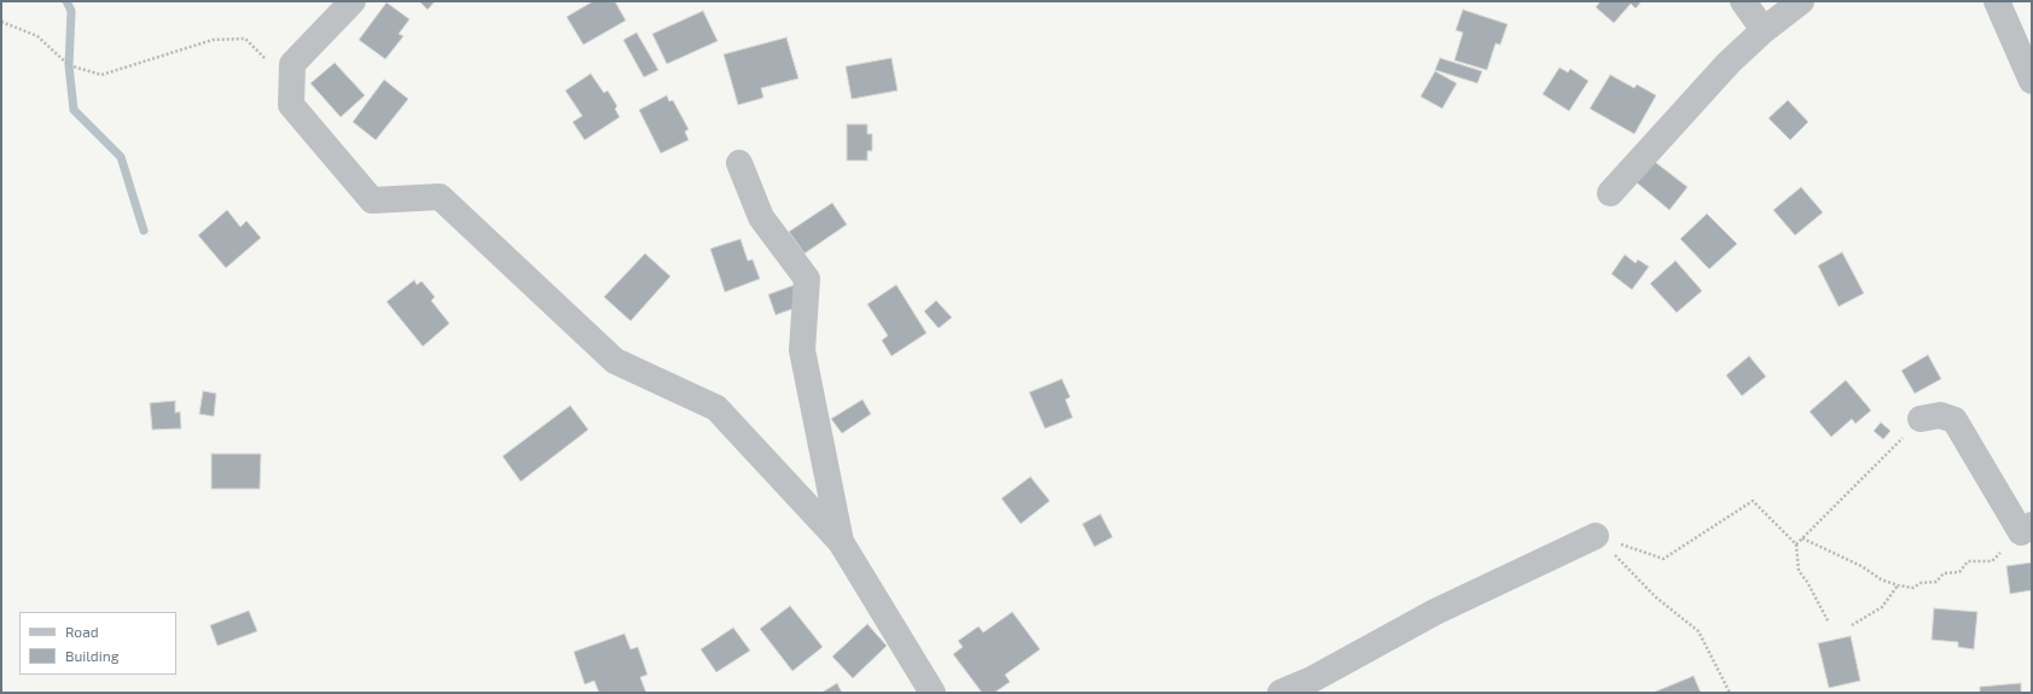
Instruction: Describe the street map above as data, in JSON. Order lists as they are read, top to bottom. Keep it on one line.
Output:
{"legend":["Road","Building"]}
